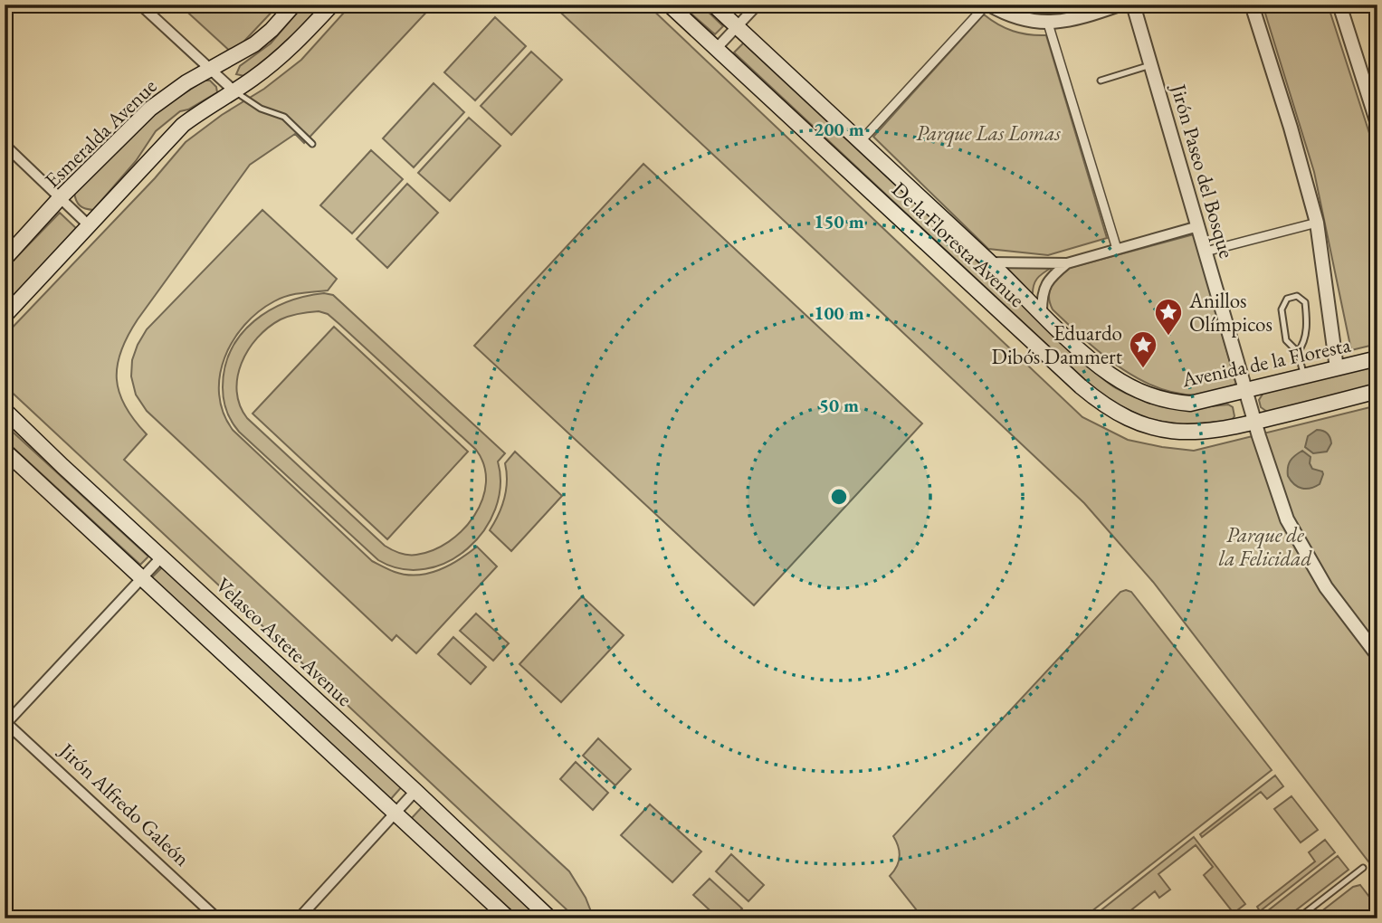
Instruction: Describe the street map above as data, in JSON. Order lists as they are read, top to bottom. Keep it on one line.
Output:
{"streets":{"main road":["Esmeralda Avenue","De la Floresta Avenue","Avenida de la Floresta","Velasco Astete Avenue"],"street":["Jirón Paseo del Bosque","Jirón Alfredo Galeón"]},"crossings":[["Jirón Paseo del Bosque","De la Floresta Avenue"],["Jirón Paseo del Bosque","Avenida de la Floresta"],["De la Floresta Avenue","Avenida de la Floresta"]],"parks":["Parque Las Lomas","Parque de la Felicidad"],"places":{"place":["Anillos Olímpicos","Eduardo Dibós Dammert"]},"rings":["200 m","150 m","100 m","50 m"]}
